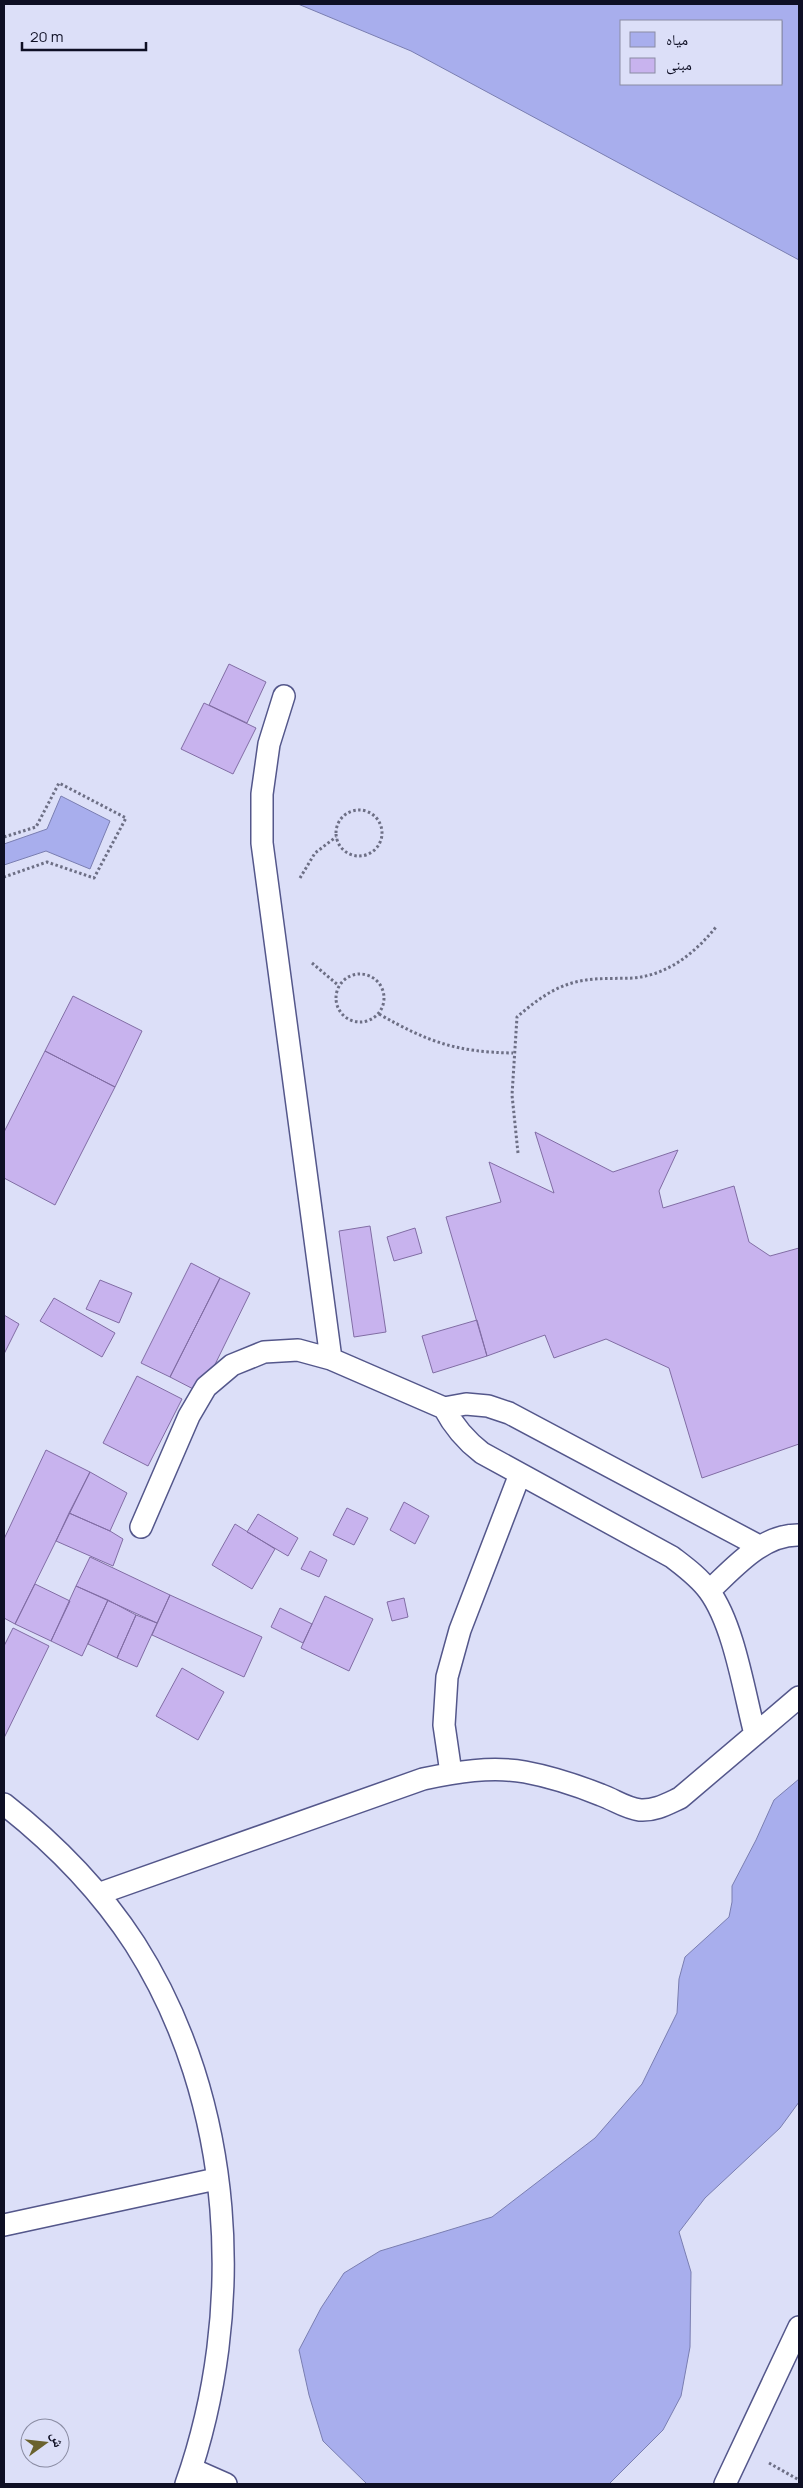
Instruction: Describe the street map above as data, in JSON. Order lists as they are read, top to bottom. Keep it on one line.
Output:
{"legend":["مياه","مبنى"],"scale_bar":"20 m","north":"right"}
